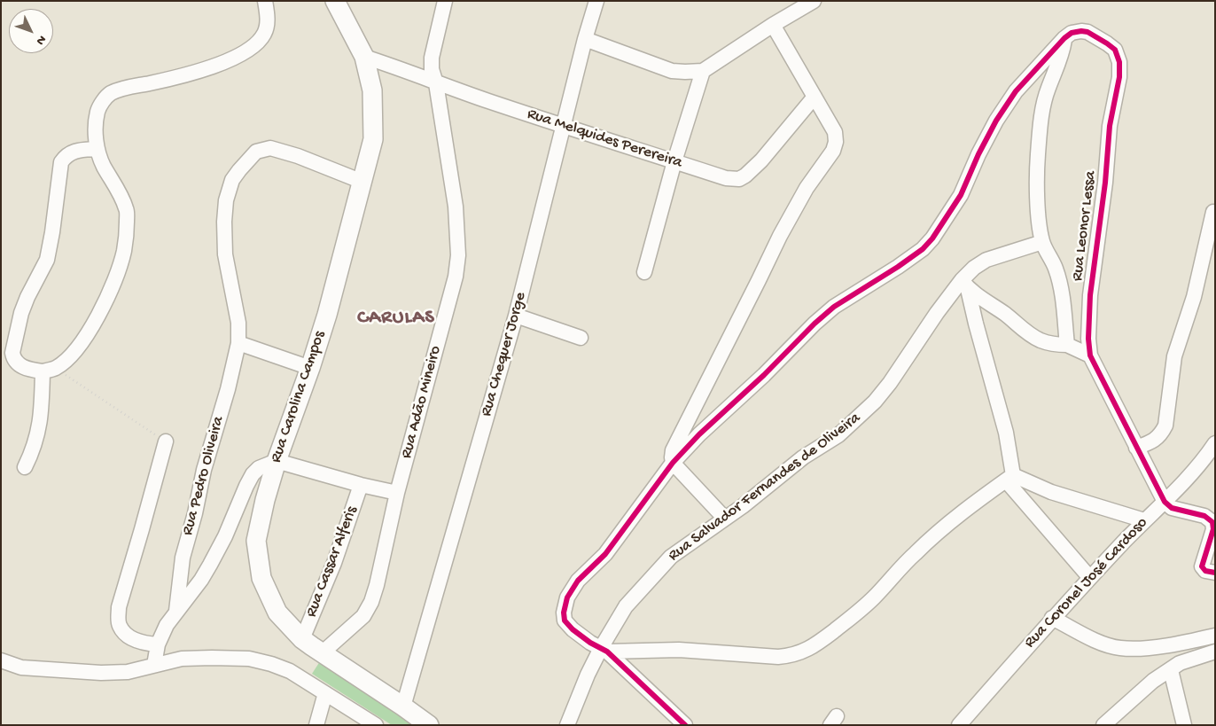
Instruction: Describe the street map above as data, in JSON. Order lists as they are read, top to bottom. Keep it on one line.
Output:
{"streets":{"main road":["Rua Carolina Campos"],"street":["Rua Melquides Perereira","Rua Leonor Lessa","Rua Chequer Jorge","Rua Adão Mineiro","Rua Pedro Oliveira","Rua Salvador Fernandes de Oliveira","Rua Cassar Alferis","Rua Coronel José Cardoso"]},"crossings":[["Rua Melquides Perereira","Rua Chequer Jorge"],["Rua Melquides Perereira","Rua Carolina Campos"],["Rua Melquides Perereira","Rua Adão Mineiro"],["Rua Chequer Jorge","Rua Carolina Campos"],["Rua Carolina Campos","Rua Adão Mineiro"],["Rua Carolina Campos","Rua Pedro Oliveira"],["Rua Carolina Campos","Rua Cassar Alferis"]],"districts":["CARULAS"],"north":"bottom right"}
